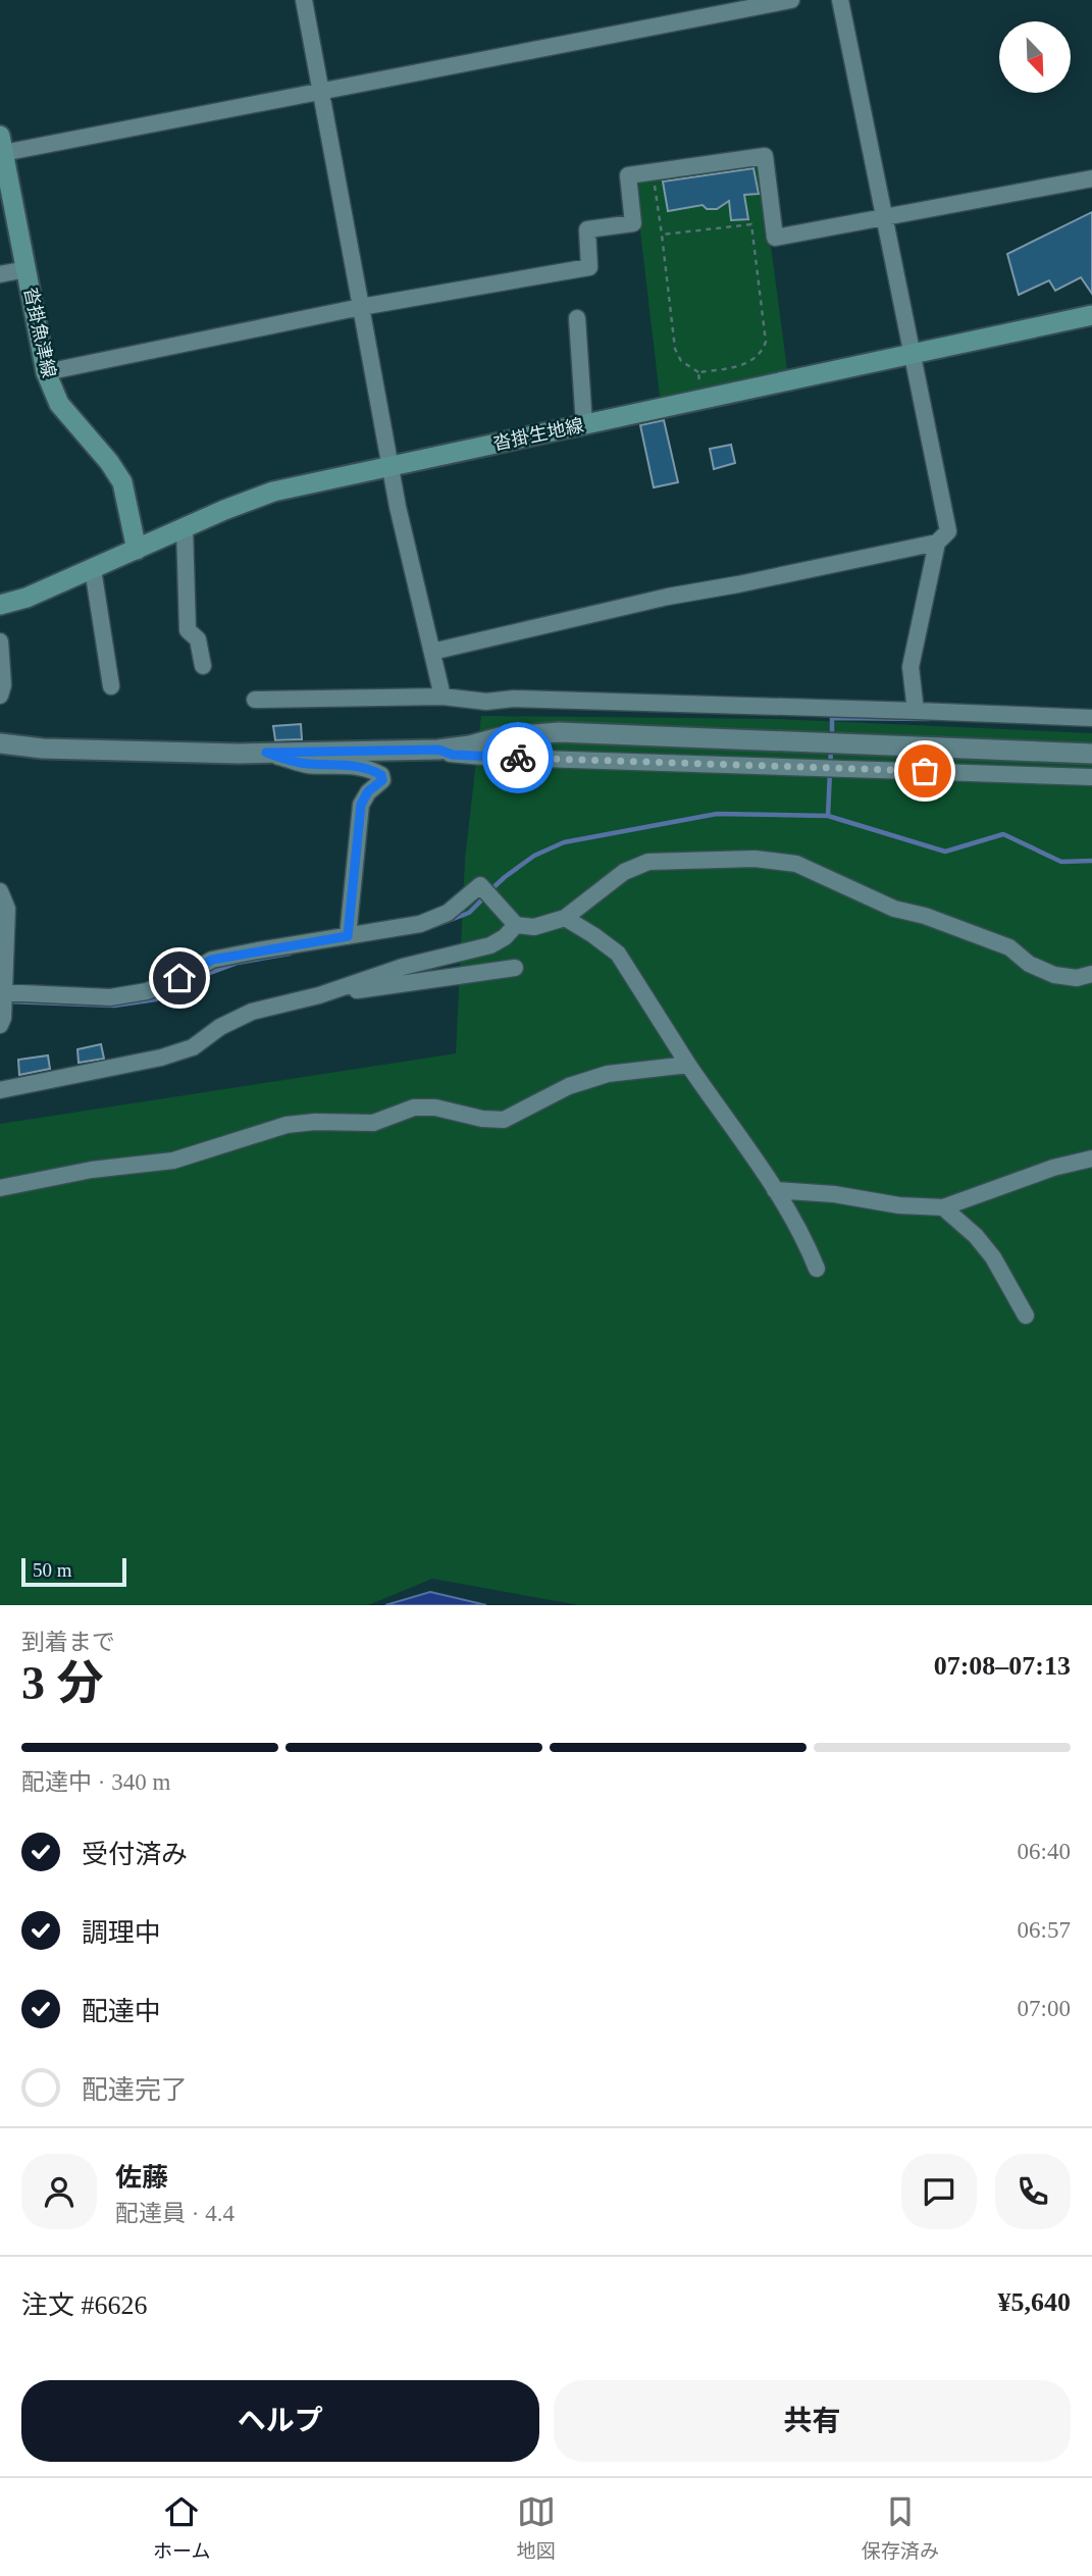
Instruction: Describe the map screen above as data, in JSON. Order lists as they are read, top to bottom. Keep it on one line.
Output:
{"streets":{"main road":["沓掛魚津線","沓掛生地線"]},"crossings":[["沓掛魚津線","沓掛生地線"]],"scale_bar":"50 m","north":"bottom right","page":{"scale":"50 m","heading":["3 分","到着まで","07:08–07:13"],"panel":["佐藤","配達員 · 4.4","注文 #6626","¥5,640"],"bar":"配達中 · 340 m","list":[["受付済み","06:40"],["調理中","06:57"],["配達中","07:00"],"配達完了"],"buttons":["ヘルプ","共有"],"tabs":["ホーム","地図","保存済み"]}}
